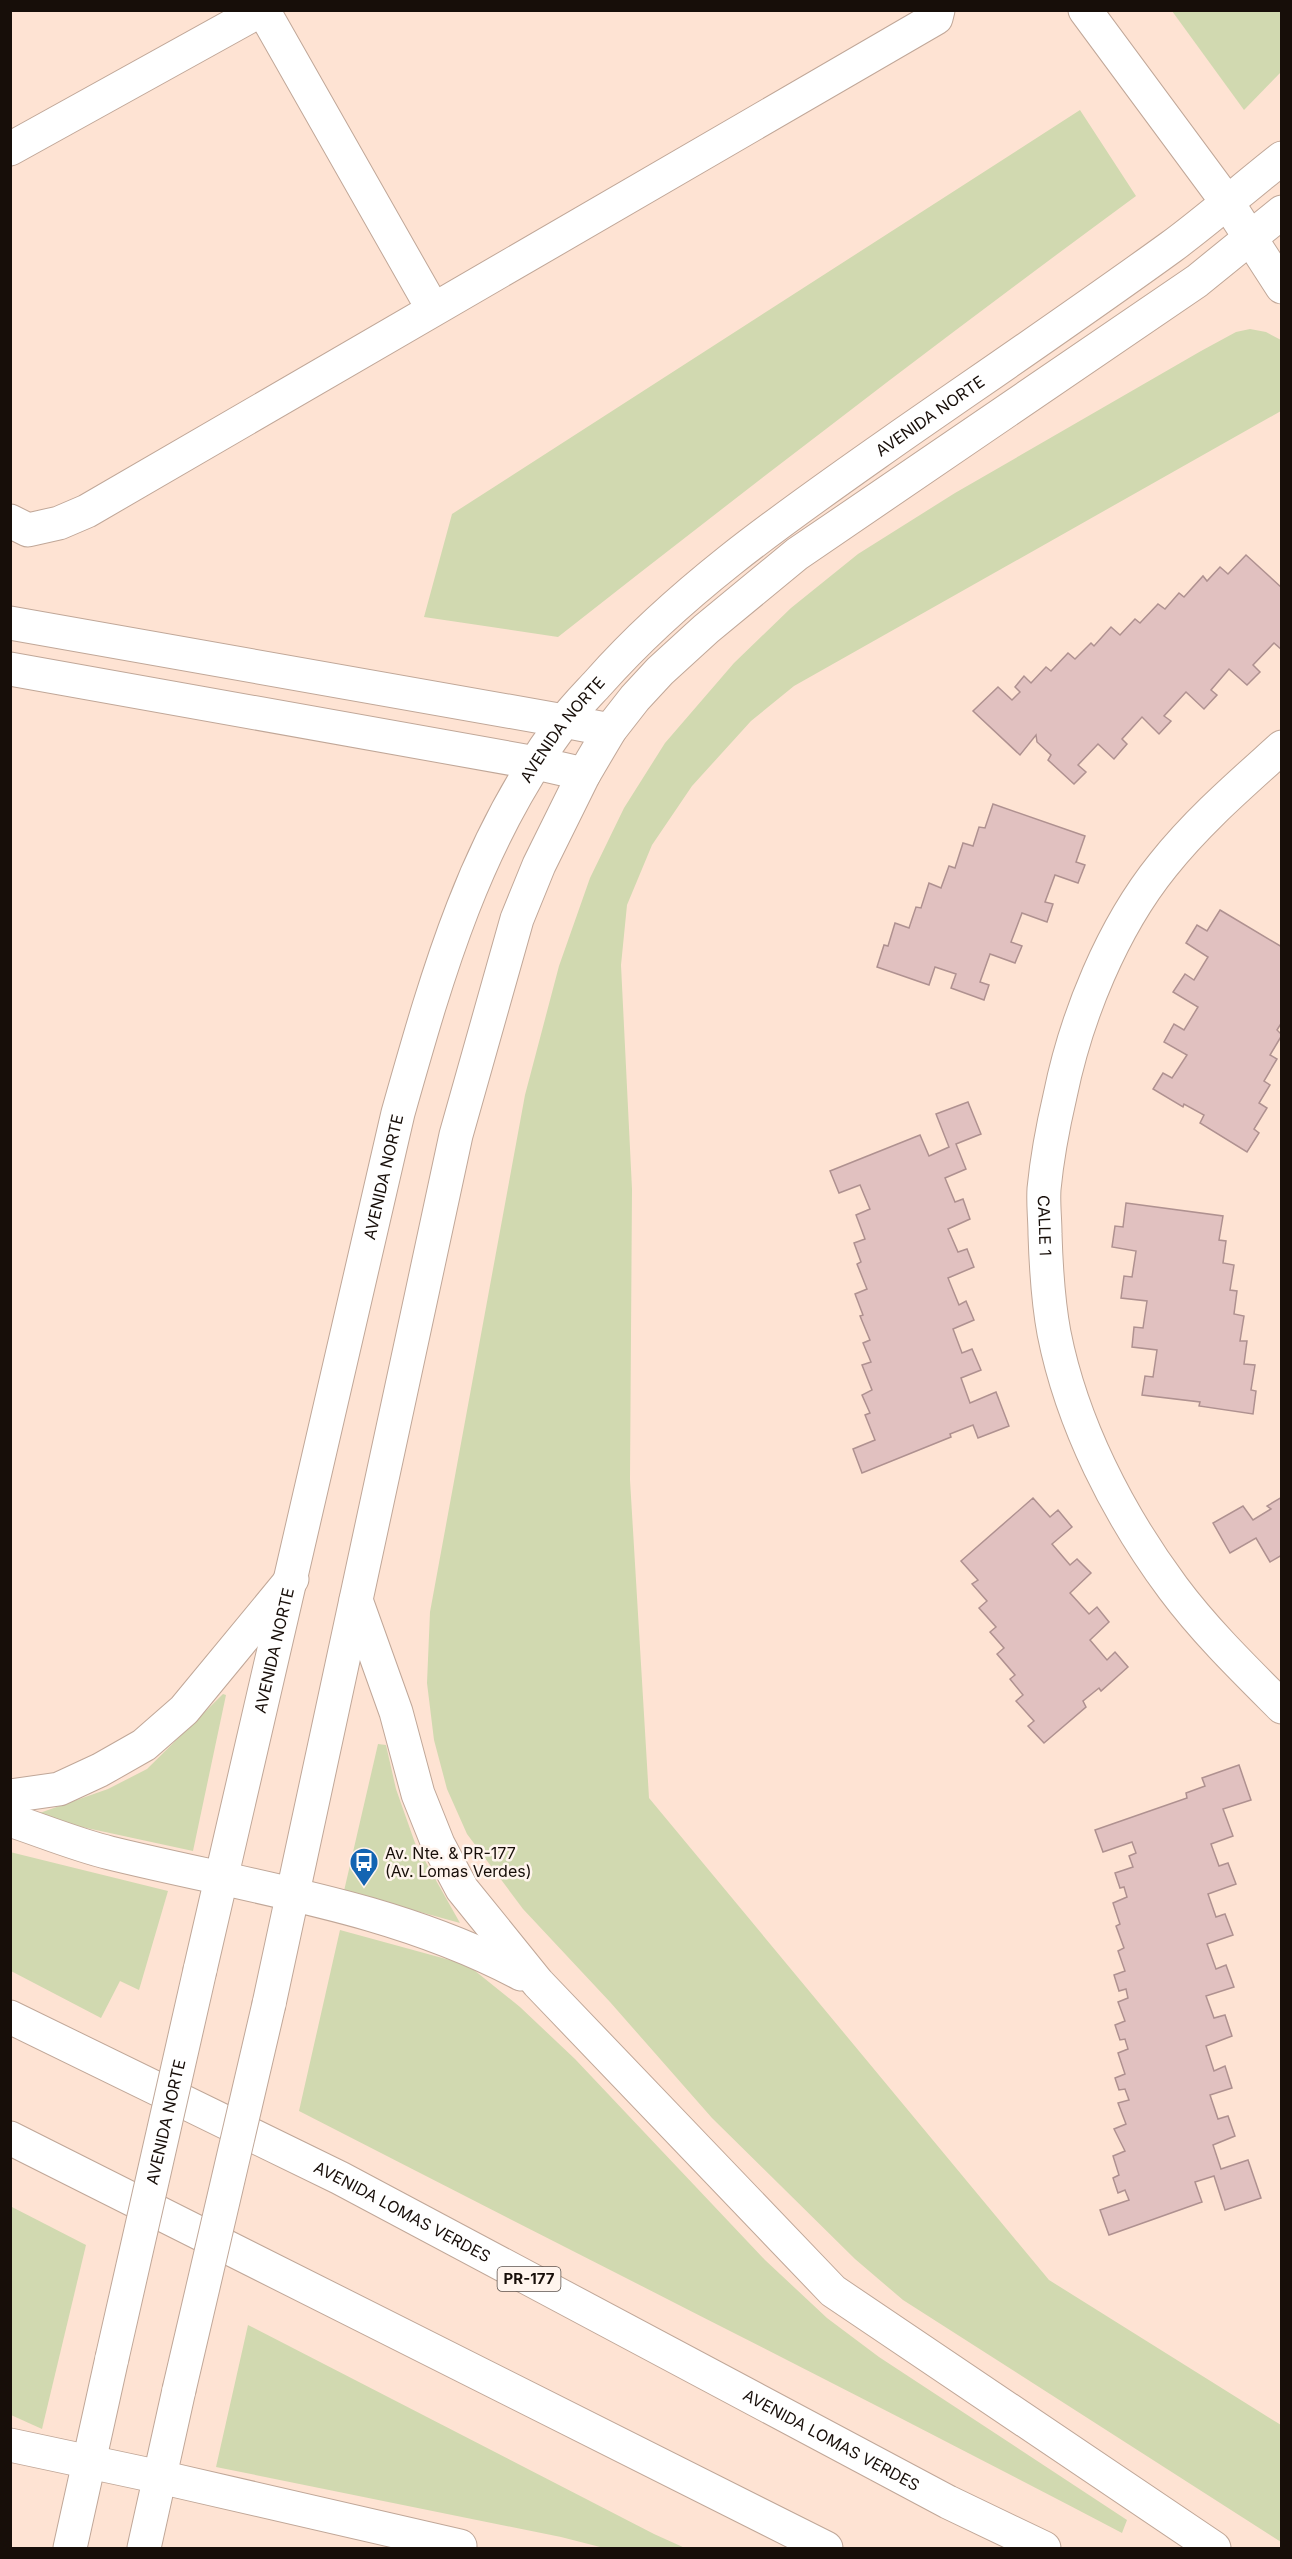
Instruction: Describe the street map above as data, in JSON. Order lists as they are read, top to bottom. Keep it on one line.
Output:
{"streets":{"main road":["AVENIDA NORTE","CALLE 1","AVENIDA LOMAS VERDES","PR-177"]},"places":{"bus stop":["Av. Nte. & PR-177 (Av. Lomas Verdes)"]}}
